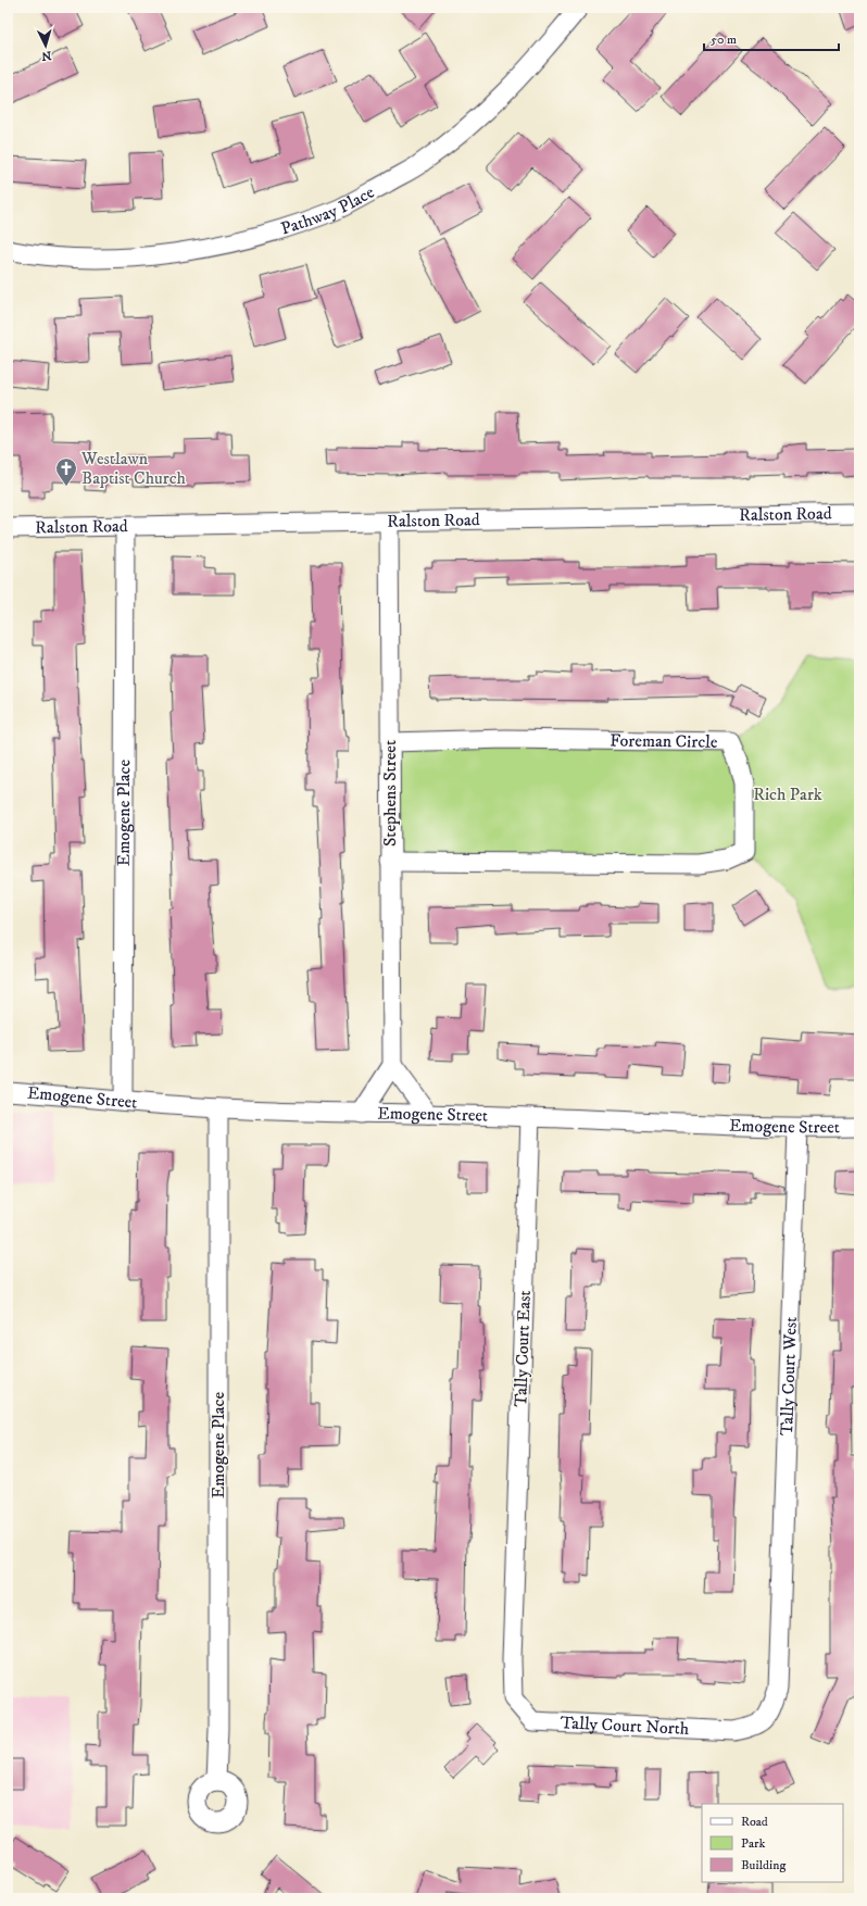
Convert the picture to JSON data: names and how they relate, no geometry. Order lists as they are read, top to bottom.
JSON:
{
  "streets": {
    "street": [
      "Pathway Place",
      "Ralston Road",
      "Foreman Circle",
      "Stephens Street",
      "Emogene Place",
      "Emogene Street",
      "Tally Court East",
      "Tally Court West",
      "Tally Court North"
    ]
  },
  "crossings": [
    ["Ralston Road", "Stephens Street"],
    ["Ralston Road", "Emogene Place"],
    ["Foreman Circle", "Stephens Street"],
    ["Emogene Place", "Emogene Street"],
    ["Emogene Street", "Tally Court East"],
    ["Emogene Street", "Tally Court West"],
    ["Tally Court East", "Tally Court North"],
    ["Tally Court West", "Tally Court North"]
  ],
  "parks": ["Rich Park"],
  "places": {
    "church": ["Westlawn Baptist Church"]
  },
  "legend": ["Road", "Park", "Building"],
  "scale_bar": "50 m",
  "north": "bottom"
}
